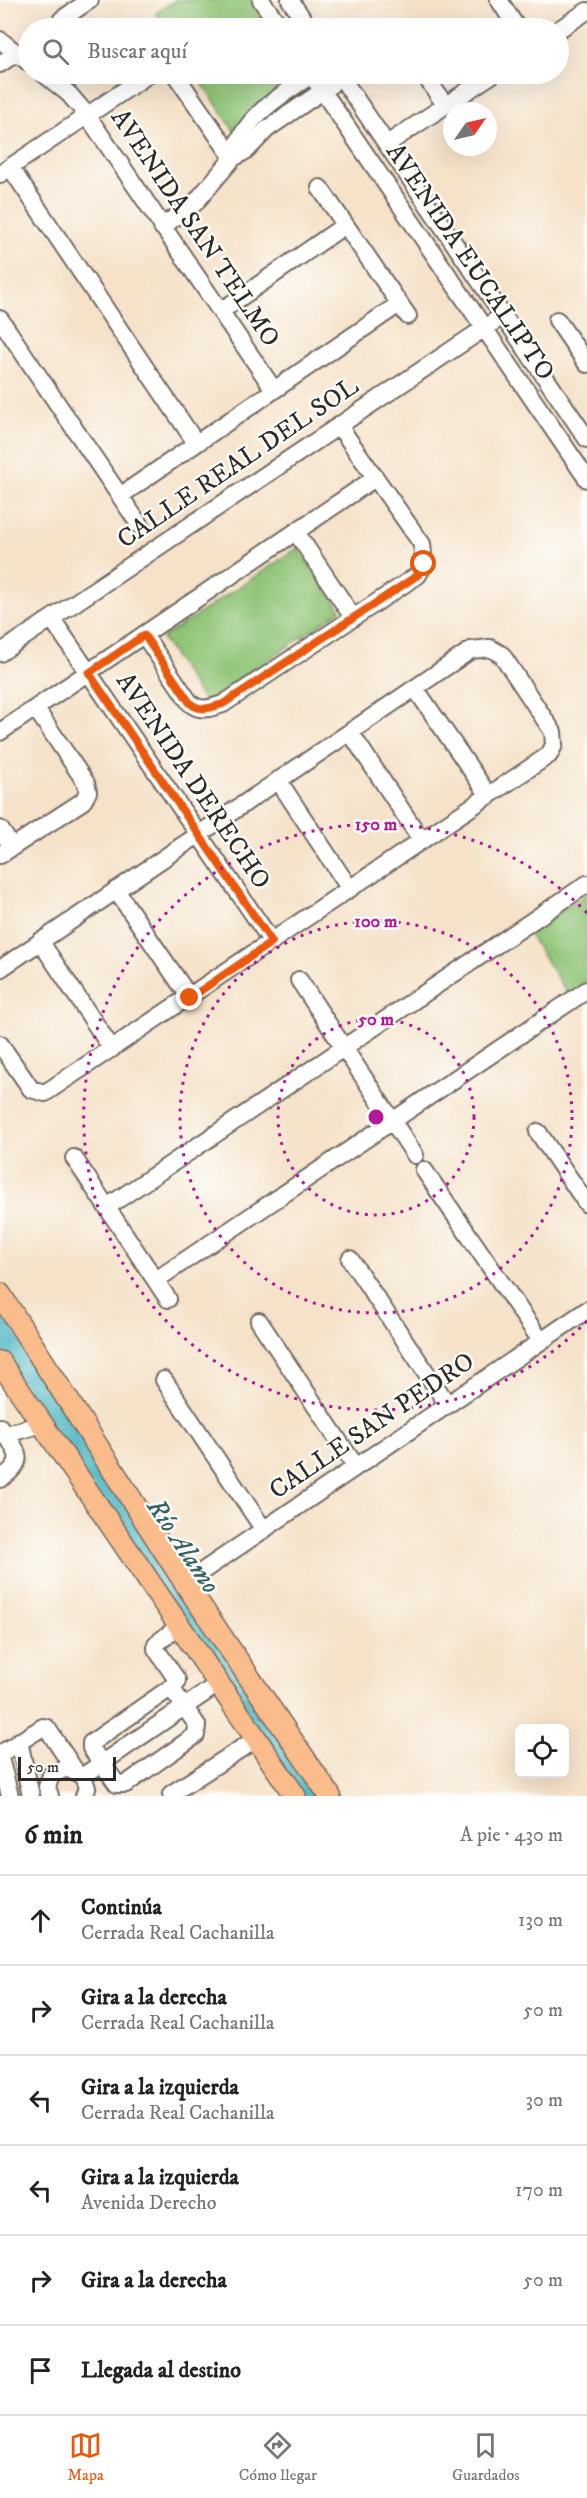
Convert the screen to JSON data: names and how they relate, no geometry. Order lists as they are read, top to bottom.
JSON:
{
  "streets": {
    "street": [
      "AVENIDA SAN TELMO",
      "AVENIDA EUCALIPTO",
      "CALLE REAL DEL SOL",
      "AVENIDA DERECHO",
      "CALLE SAN PEDRO"
    ]
  },
  "crossings": [
    ["AVENIDA EUCALIPTO", "CALLE REAL DEL SOL"],
    ["CALLE REAL DEL SOL", "AVENIDA DERECHO"]
  ],
  "water": ["Río Alamo"],
  "scale_bar": "50 m",
  "north": "top right",
  "page": {
    "search": "Buscar aquí",
    "scale": "50 m",
    "heading": ["6 min", "A pie · 430 m"],
    "list": [
      ["Continúa", "Cerrada Real Cachanilla", "130 m"],
      ["Gira a la derecha", "Cerrada Real Cachanilla", "50 m"],
      ["Gira a la izquierda", "Cerrada Real Cachanilla", "30 m"],
      ["Gira a la izquierda", "Avenida Derecho", "170 m"],
      ["Gira a la derecha", "50 m"],
      "Llegada al destino"
    ],
    "nav": ["Mapa", "Cómo llegar", "Guardados"]
  },
  "rings": ["150 m", "100 m", "50 m"]
}
